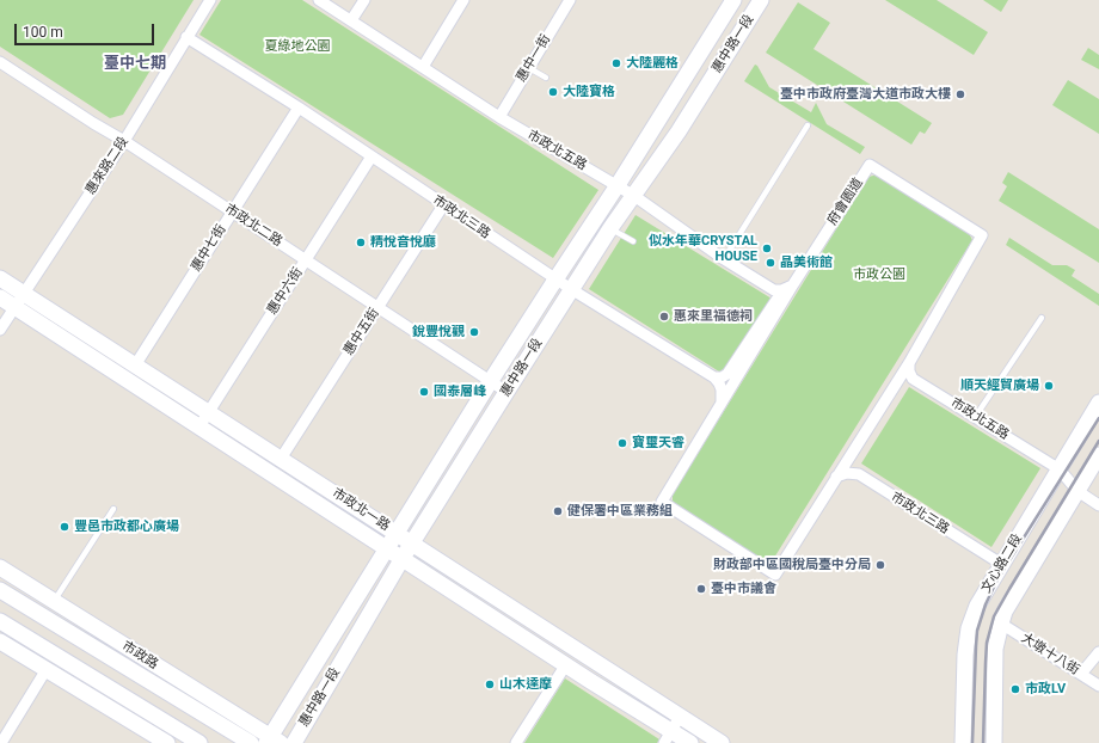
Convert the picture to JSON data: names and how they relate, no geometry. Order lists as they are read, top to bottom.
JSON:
{
  "streets": {
    "street": [
      "惠中路一段",
      "惠中一街",
      "市政北五路",
      "惠來路二段",
      "府會園道",
      "市政北三路",
      "市政北二路",
      "惠中七街",
      "惠中六街",
      "惠中五街",
      "市政北一路",
      "文心路二段",
      "大墩十八街",
      "市政路"
    ]
  },
  "crossings": [
    ["惠中路一段", "市政北五路"],
    ["惠中路一段", "市政北三路"],
    ["惠中路一段", "市政北二路"],
    ["惠中路一段", "市政北一路"],
    ["惠中路一段", "市政路"],
    ["惠中一街", "市政北五路"],
    ["市政北五路", "文心路二段"],
    ["惠來路二段", "市政北三路"],
    ["惠來路二段", "市政北二路"],
    ["惠來路二段", "市政北一路"],
    ["市政北三路", "惠中七街"],
    ["市政北三路", "惠中六街"],
    ["市政北三路", "惠中五街"],
    ["市政北三路", "文心路二段"],
    ["市政北二路", "惠中七街"],
    ["市政北二路", "惠中六街"],
    ["市政北二路", "惠中五街"],
    ["惠中七街", "市政北一路"],
    ["惠中六街", "市政北一路"],
    ["惠中五街", "市政北一路"],
    ["文心路二段", "大墩十八街"]
  ],
  "districts": ["臺中七期"],
  "parks": ["夏綠地公園", "市政公園"],
  "places": [
    "大陸麗格",
    "大陸寶格",
    "臺中市政府臺灣大道市政大樓",
    "精悅音悅廳",
    "似水年華CRYSTAL HOUSE",
    "晶美術館",
    "惠來里福德祠",
    "銳豐悅觀",
    "順天經貿廣場",
    "國泰層峰",
    "寶璽天睿",
    "健保署中區業務組",
    "豐邑市政都心廣場",
    "財政部中區國稅局臺中分局",
    "臺中市議會",
    "山木達摩",
    "市政LV"
  ],
  "scale_bar": "100 m"
}
